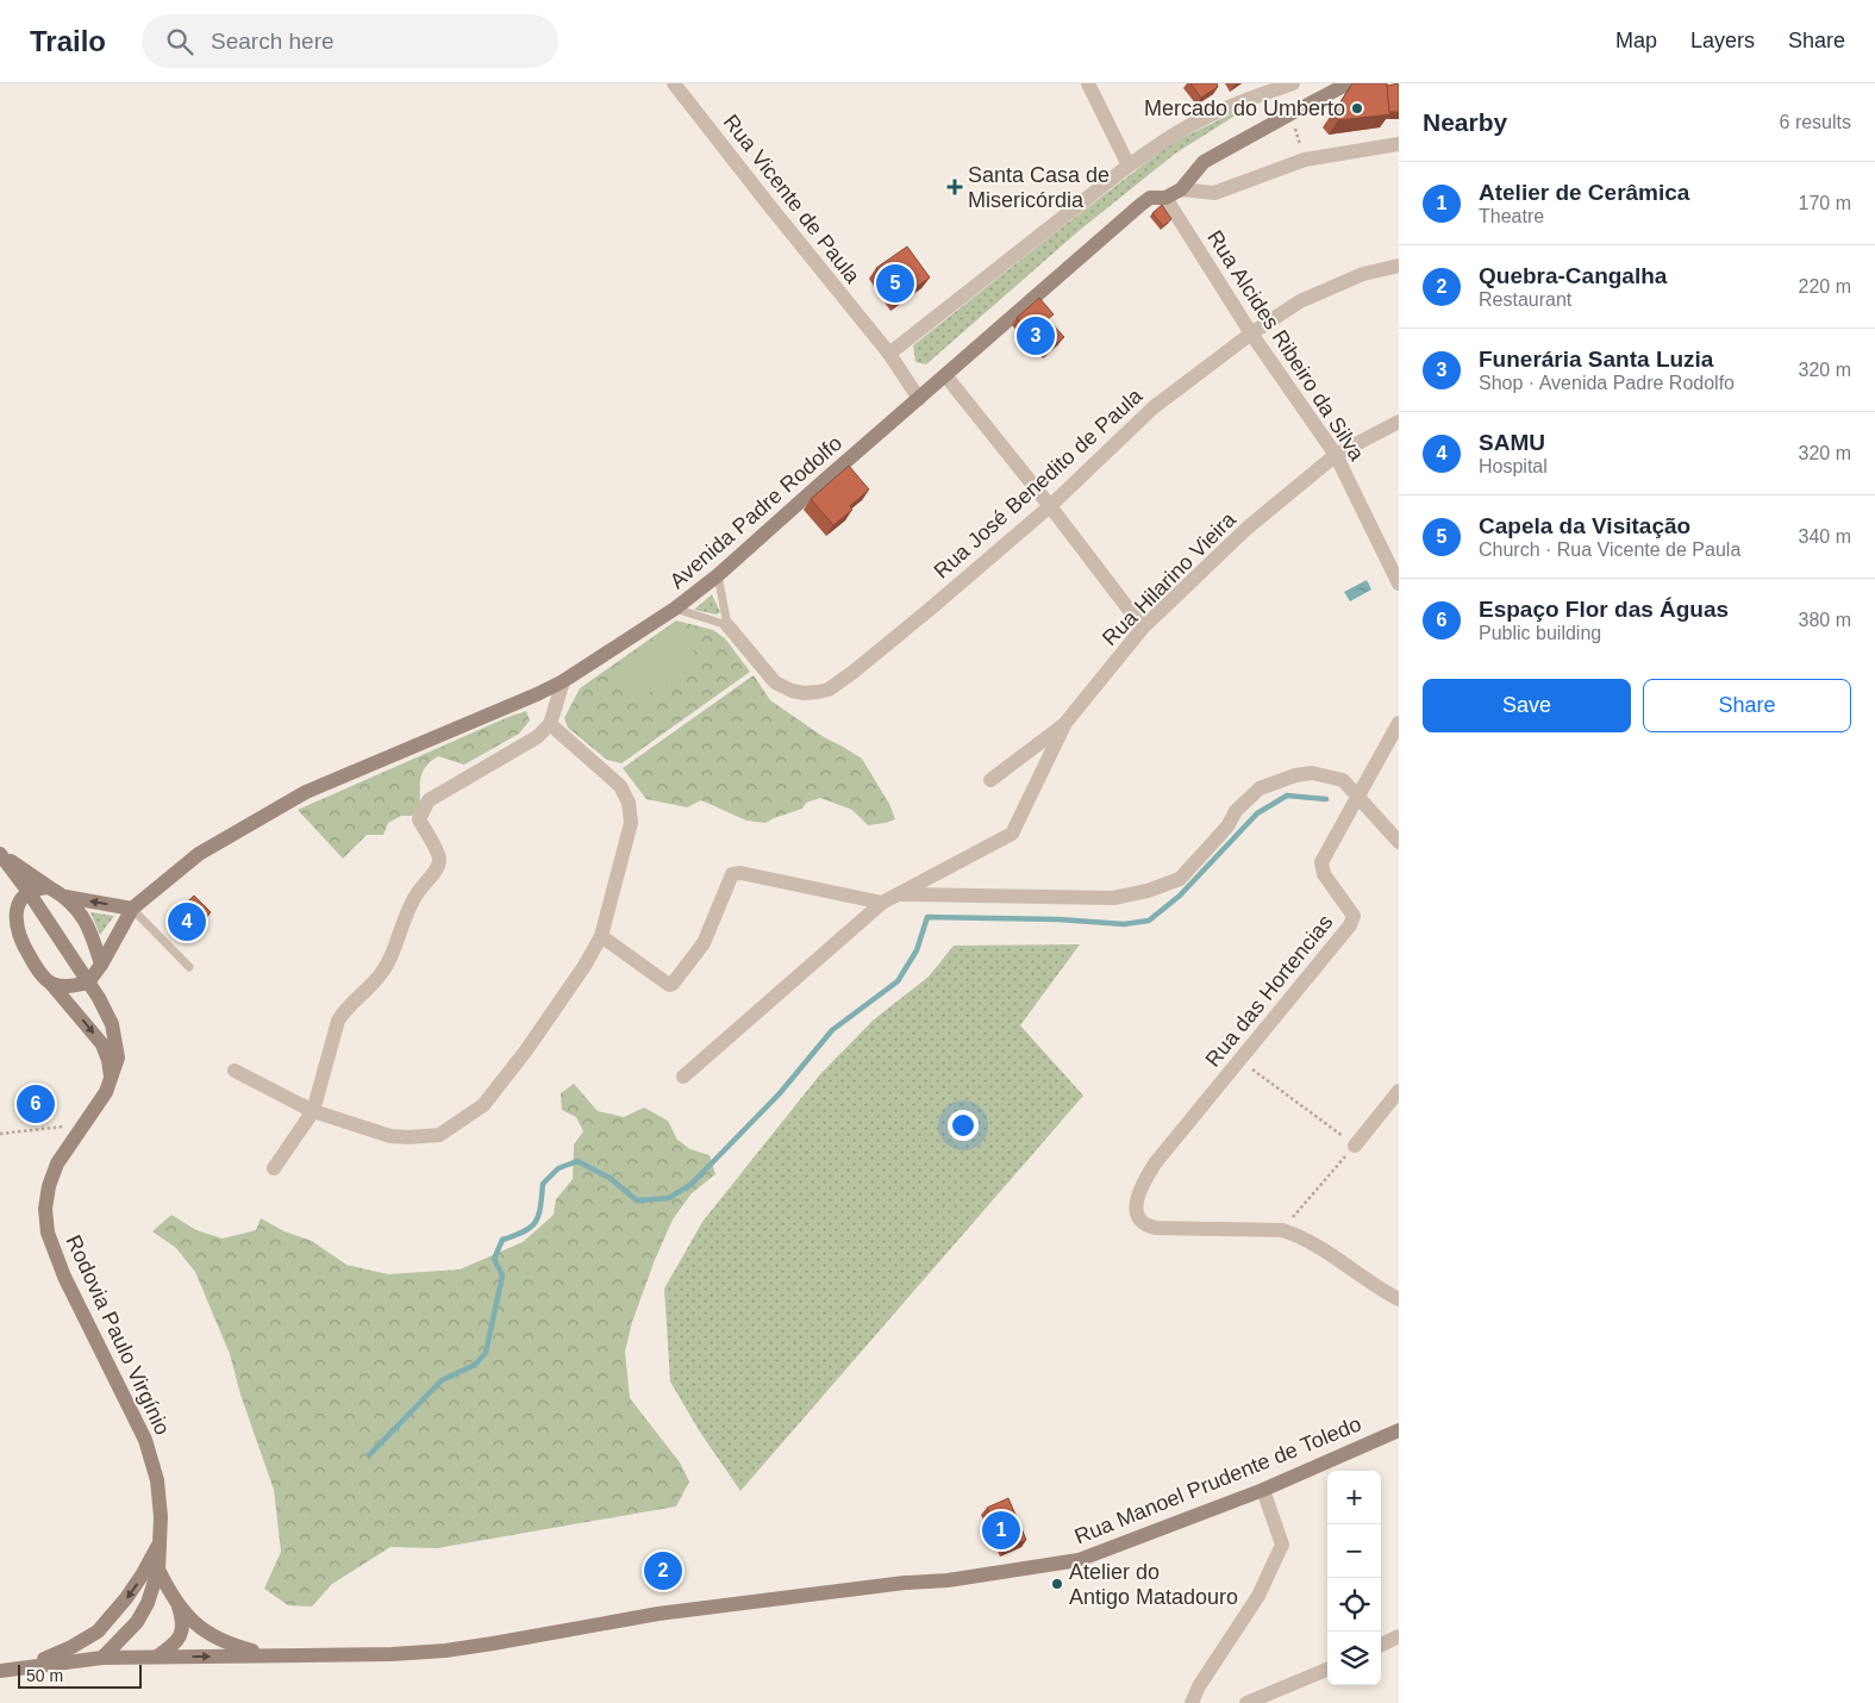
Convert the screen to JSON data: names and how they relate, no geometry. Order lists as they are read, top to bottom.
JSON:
{
  "streets": {
    "street": [
      "Rua Vicente de Paula",
      "Rua Alcides Ribeiro da Silva",
      "Rua José Benedito de Paula",
      "Avenida Padre Rodolfo",
      "Rua Hilarino Vieira",
      "Rua das Hortencias",
      "Rodovia Paulo Virgínio",
      "Rua Manoel Prudente de Toledo"
    ]
  },
  "crossings": [
    ["Rua Vicente de Paula", "Avenida Padre Rodolfo"],
    ["Rua Alcides Ribeiro da Silva", "Rua José Benedito de Paula"],
    ["Rua Alcides Ribeiro da Silva", "Avenida Padre Rodolfo"],
    ["Rua Alcides Ribeiro da Silva", "Rua Hilarino Vieira"],
    ["Avenida Padre Rodolfo", "Rodovia Paulo Virgínio"],
    ["Rodovia Paulo Virgínio", "Rua Manoel Prudente de Toledo"]
  ],
  "places": {
    "other": ["Mercado do Umberto", "Atelier do Antigo Matadouro"],
    "health": ["Santa Casa de Misericórdia"]
  },
  "scale_bar": "50 m",
  "page": {
    "header": "Trailo",
    "search": "Search here",
    "nav": ["Map", "Layers", "Share"],
    "heading": ["Nearby", "6 results"],
    "list": [
      {
        "mark": "1",
        "name": "Atelier de Cerâmica",
        "note": "Theatre",
        "value": "170 m"
      },
      {
        "mark": "2",
        "name": "Quebra-Cangalha",
        "note": "Restaurant",
        "value": "220 m"
      },
      {
        "mark": "3",
        "name": "Funerária Santa Luzia",
        "note": "Shop · Avenida Padre Rodolfo",
        "value": "320 m"
      },
      {
        "mark": "4",
        "name": "SAMU",
        "note": "Hospital",
        "value": "320 m"
      },
      {
        "mark": "5",
        "name": "Capela da Visitação",
        "note": "Church · Rua Vicente de Paula",
        "value": "340 m"
      },
      {
        "mark": "6",
        "name": "Espaço Flor das Águas",
        "note": "Public building",
        "value": "380 m"
      }
    ],
    "pins": [
      "5",
      "3",
      "4",
      "6",
      "1",
      "2"
    ],
    "buttons": ["Save", "Share"],
    "map_buttons": ["+", "−"],
    "scale": "50 m"
  }
}
